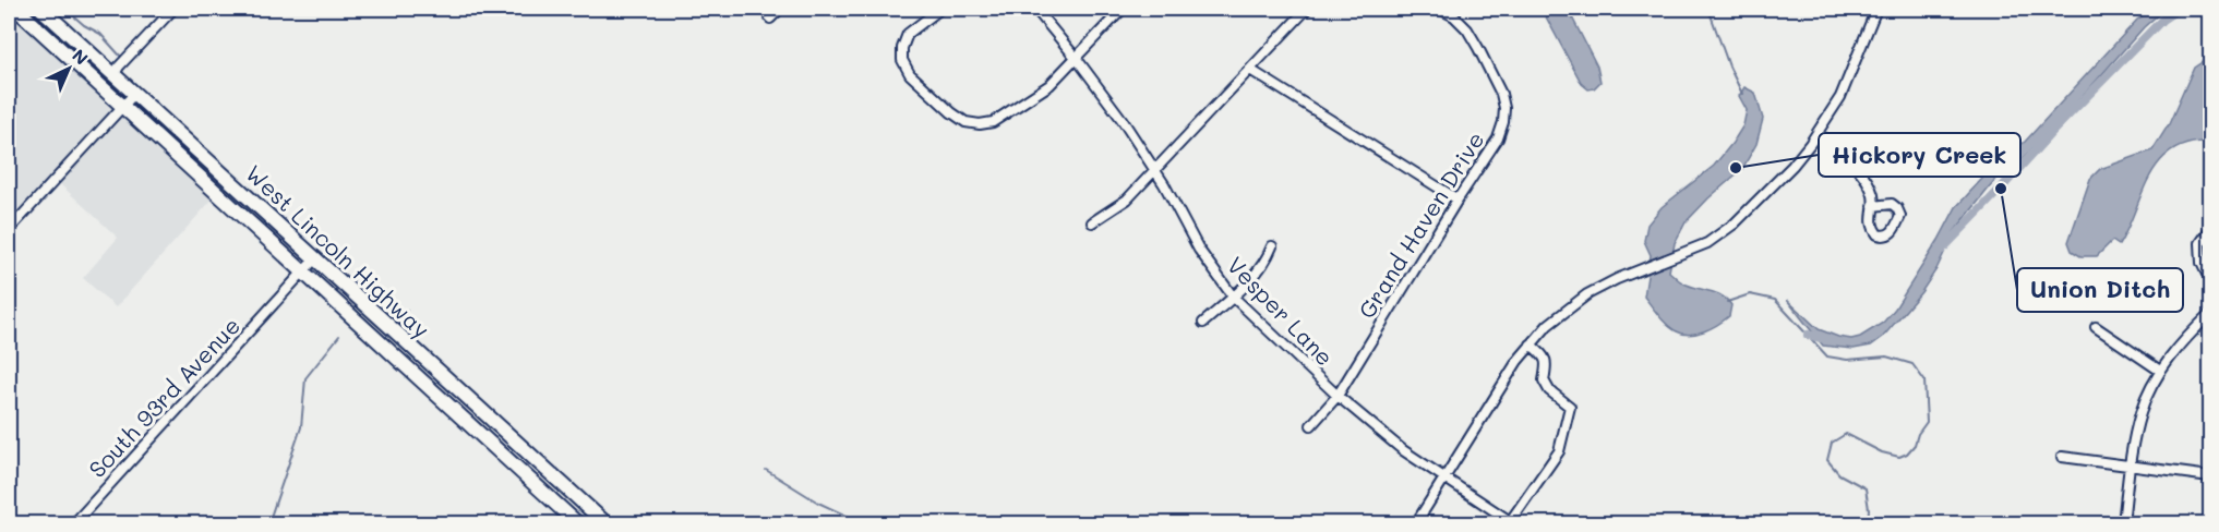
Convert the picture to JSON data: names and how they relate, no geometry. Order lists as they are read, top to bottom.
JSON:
{
  "streets": {
    "main road": ["West Lincoln Highway"],
    "street": ["Grand Haven Drive", "Vesper Lane", "South 93rd Avenue"]
  },
  "crossings": [
    ["Grand Haven Drive", "Vesper Lane"],
    ["West Lincoln Highway", "South 93rd Avenue"]
  ],
  "places": ["Hickory Creek", "Union Ditch"],
  "north": "top right"
}
